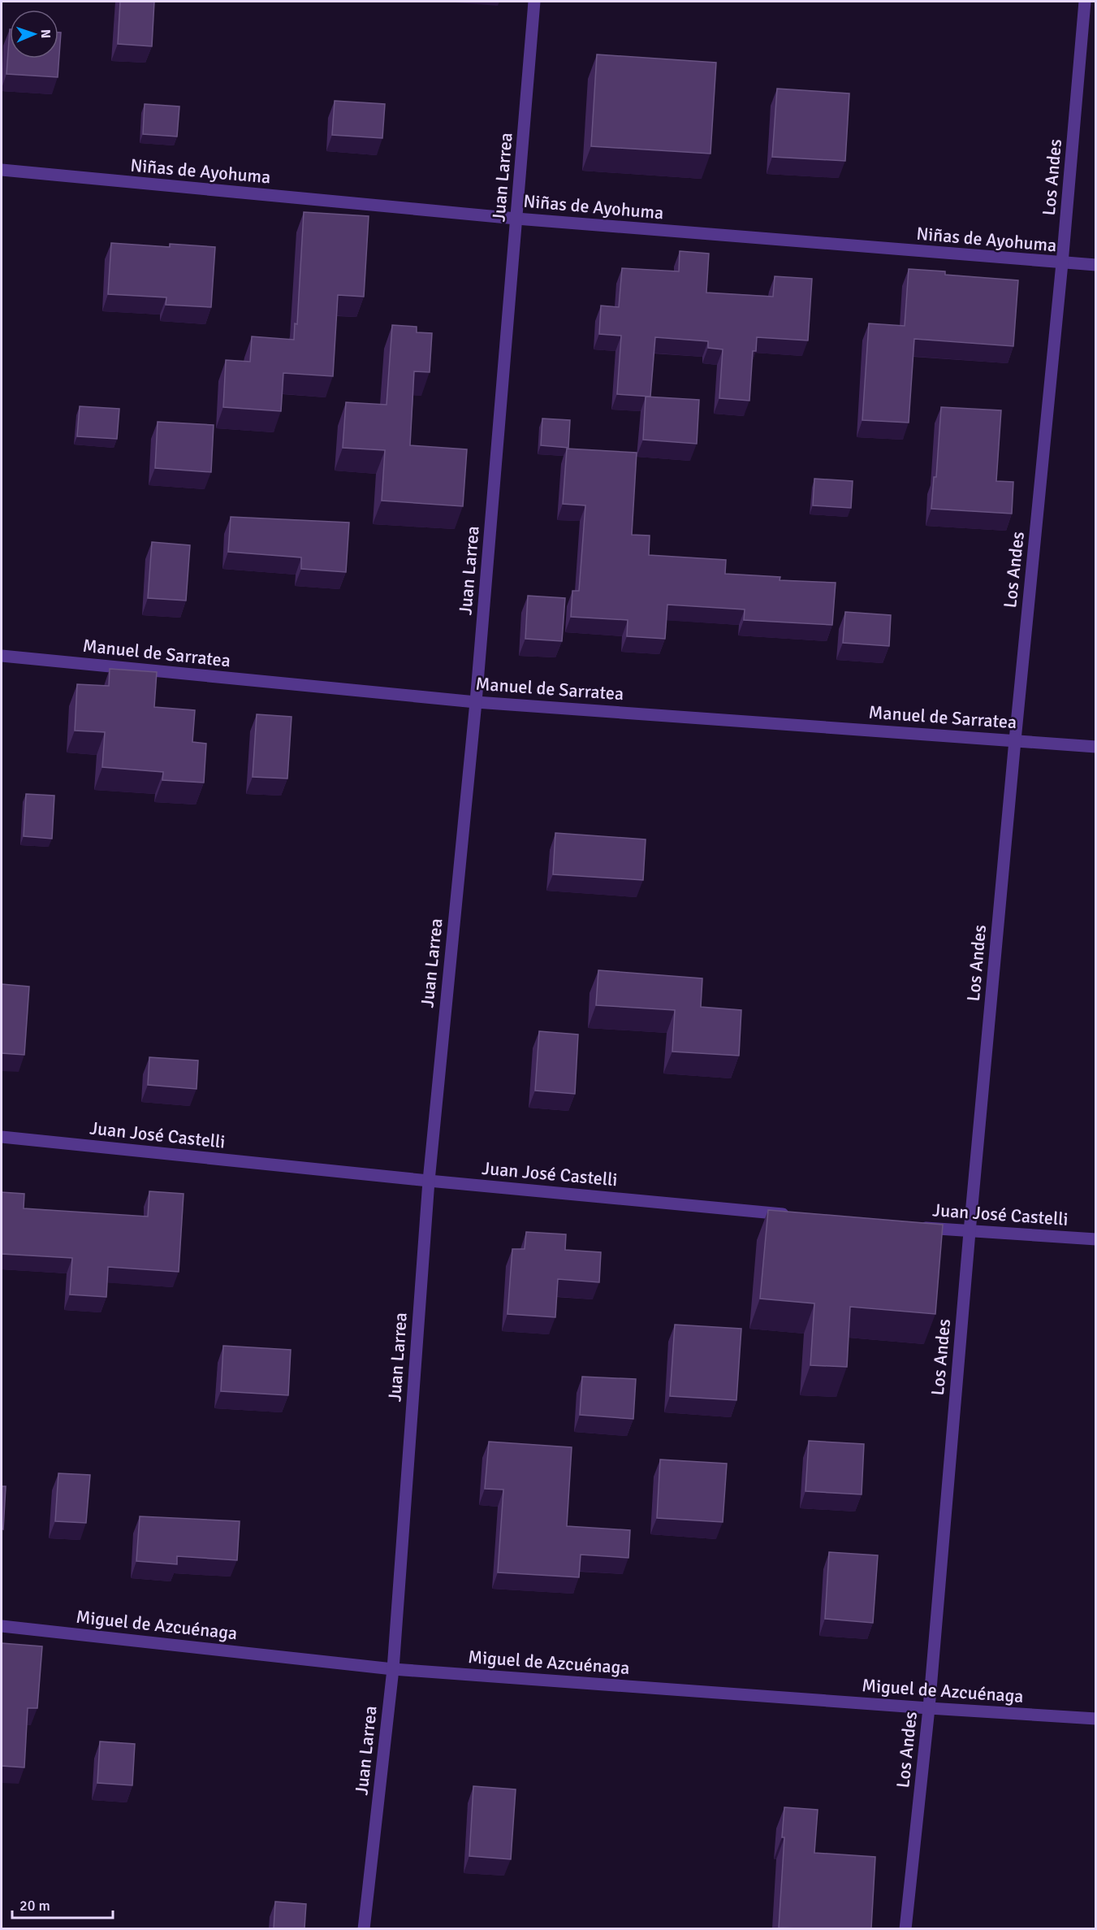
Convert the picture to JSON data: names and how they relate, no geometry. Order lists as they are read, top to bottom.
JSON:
{
  "streets": {
    "street": [
      "Niñas de Ayohuma",
      "Juan Larrea",
      "Los Andes",
      "Manuel de Sarratea",
      "Juan José Castelli",
      "Miguel de Azcuénaga"
    ]
  },
  "crossings": [
    ["Niñas de Ayohuma", "Juan Larrea"],
    ["Niñas de Ayohuma", "Los Andes"],
    ["Juan Larrea", "Manuel de Sarratea"],
    ["Juan Larrea", "Juan José Castelli"],
    ["Juan Larrea", "Miguel de Azcuénaga"],
    ["Los Andes", "Manuel de Sarratea"],
    ["Los Andes", "Juan José Castelli"],
    ["Los Andes", "Miguel de Azcuénaga"]
  ],
  "scale_bar": "20 m",
  "north": "right"
}
